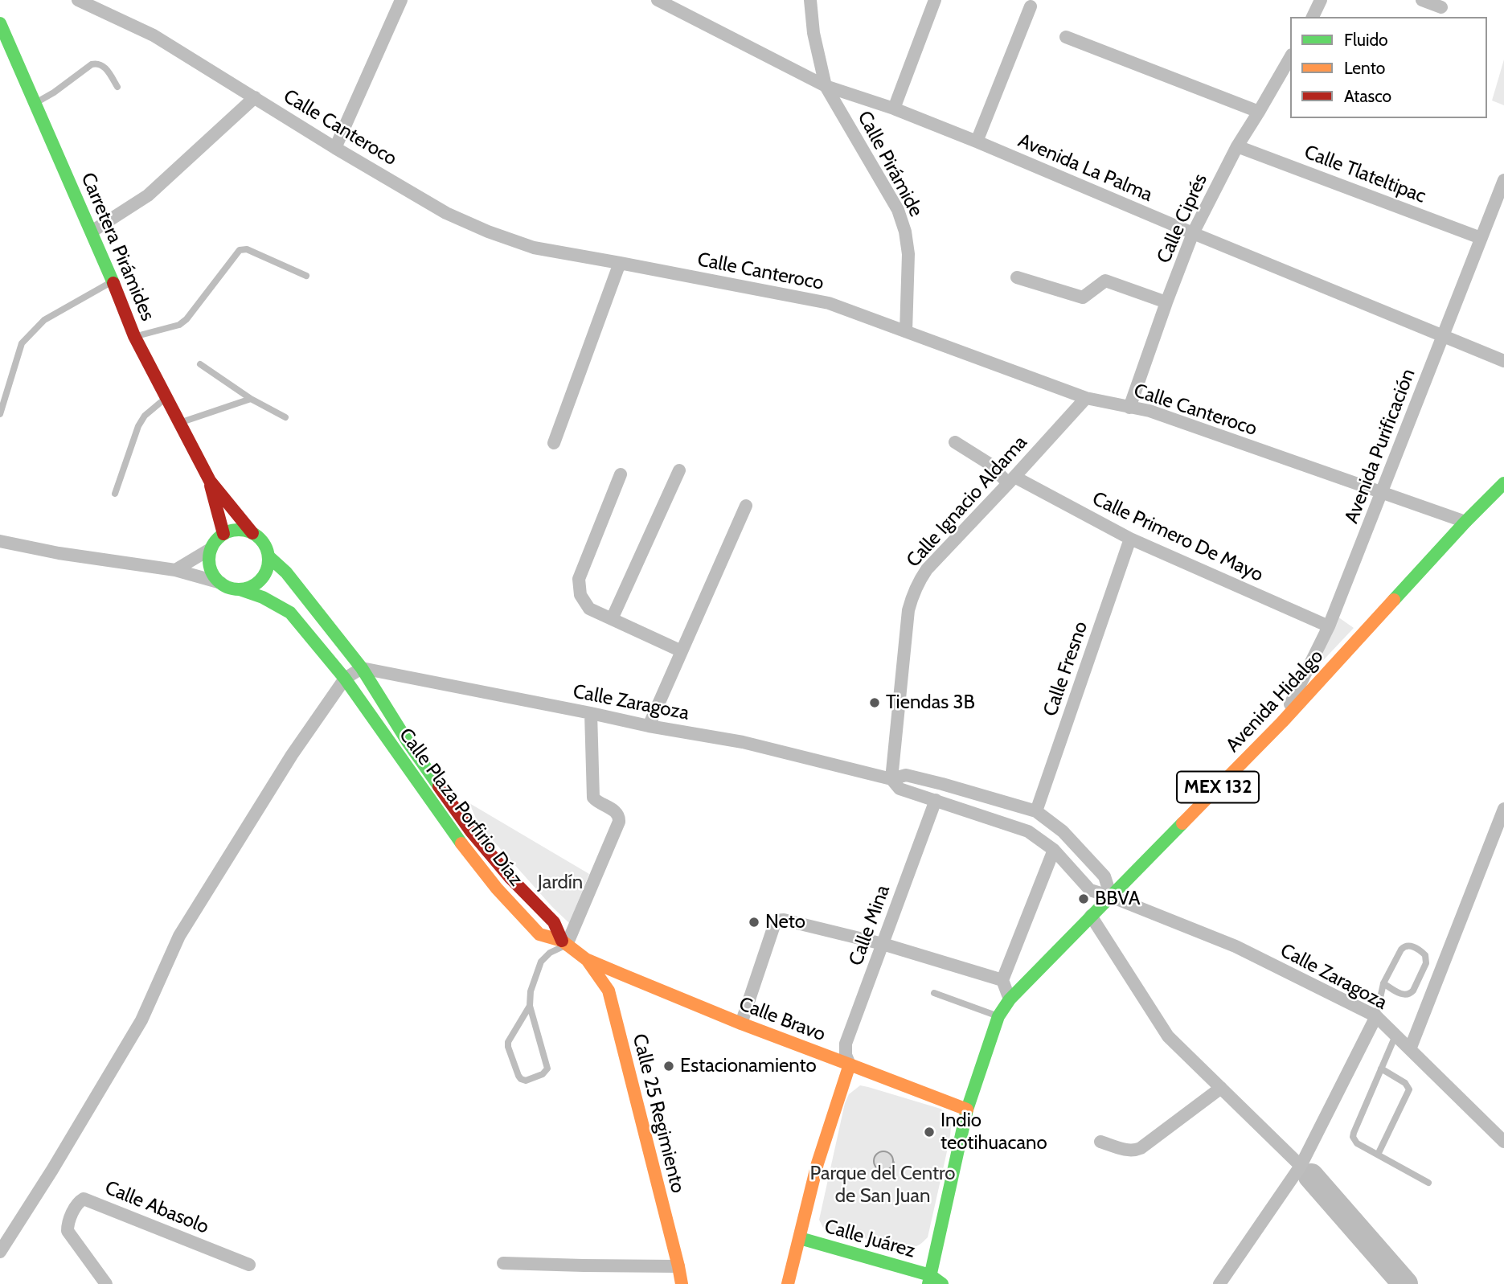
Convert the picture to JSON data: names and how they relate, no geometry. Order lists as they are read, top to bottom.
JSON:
{
  "streets": {
    "main road": [
      "Carretera Pirámides",
      "Avenida Hidalgo",
      "MEX 132",
      "Calle Plaza Porfirio Díaz",
      "Calle Bravo",
      "Calle 25 Regimiento",
      "Calle Juárez"
    ],
    "street": [
      "Calle Canteroco",
      "Calle Pirámide",
      "Avenida La Palma",
      "Calle Tlateltipac",
      "Calle Ciprés",
      "Avenida Purificación",
      "Calle Ignacio Aldama",
      "Calle Primero De Mayo",
      "Calle Fresno",
      "Calle Zaragoza",
      "Calle Mina",
      "Calle Abasolo"
    ]
  },
  "crossings": [
    ["Calle Canteroco", "Calle Pirámide"],
    ["Calle Canteroco", "Calle Ciprés"],
    ["Calle Canteroco", "Avenida Purificación"],
    ["Calle Canteroco", "Calle Ignacio Aldama"],
    ["Calle Canteroco", "Avenida Hidalgo"],
    ["Calle Pirámide", "Avenida La Palma"],
    ["Avenida La Palma", "Calle Ciprés"],
    ["Avenida La Palma", "Avenida Purificación"],
    ["Calle Tlateltipac", "Calle Ciprés"],
    ["Calle Tlateltipac", "Avenida Purificación"],
    ["Avenida Purificación", "Calle Primero De Mayo"],
    ["Avenida Purificación", "Avenida Hidalgo"],
    ["Calle Ignacio Aldama", "Calle Primero De Mayo"],
    ["Calle Ignacio Aldama", "Calle Zaragoza"],
    ["Calle Primero De Mayo", "Calle Fresno"],
    ["Calle Fresno", "Calle Zaragoza"],
    ["Avenida Hidalgo", "Calle Zaragoza"],
    ["Avenida Hidalgo", "MEX 132"],
    ["Avenida Hidalgo", "Calle Bravo"],
    ["Calle Zaragoza", "Calle Plaza Porfirio Díaz"],
    ["Calle Zaragoza", "Calle Mina"],
    ["MEX 132", "Calle Bravo"],
    ["MEX 132", "Calle Juárez"],
    ["Calle Plaza Porfirio Díaz", "Calle Bravo"],
    ["Calle Plaza Porfirio Díaz", "Calle 25 Regimiento"],
    ["Calle Mina", "Calle Bravo"],
    ["Calle Bravo", "Calle 25 Regimiento"]
  ],
  "parks": ["Jardín", "Parque del Centro de San Juan"],
  "places": [
    "Tiendas 3B",
    "BBVA",
    "Neto",
    "Estacionamiento",
    "Indio teotihuacano"
  ],
  "legend": ["Fluido", "Lento", "Atasco"]
}
